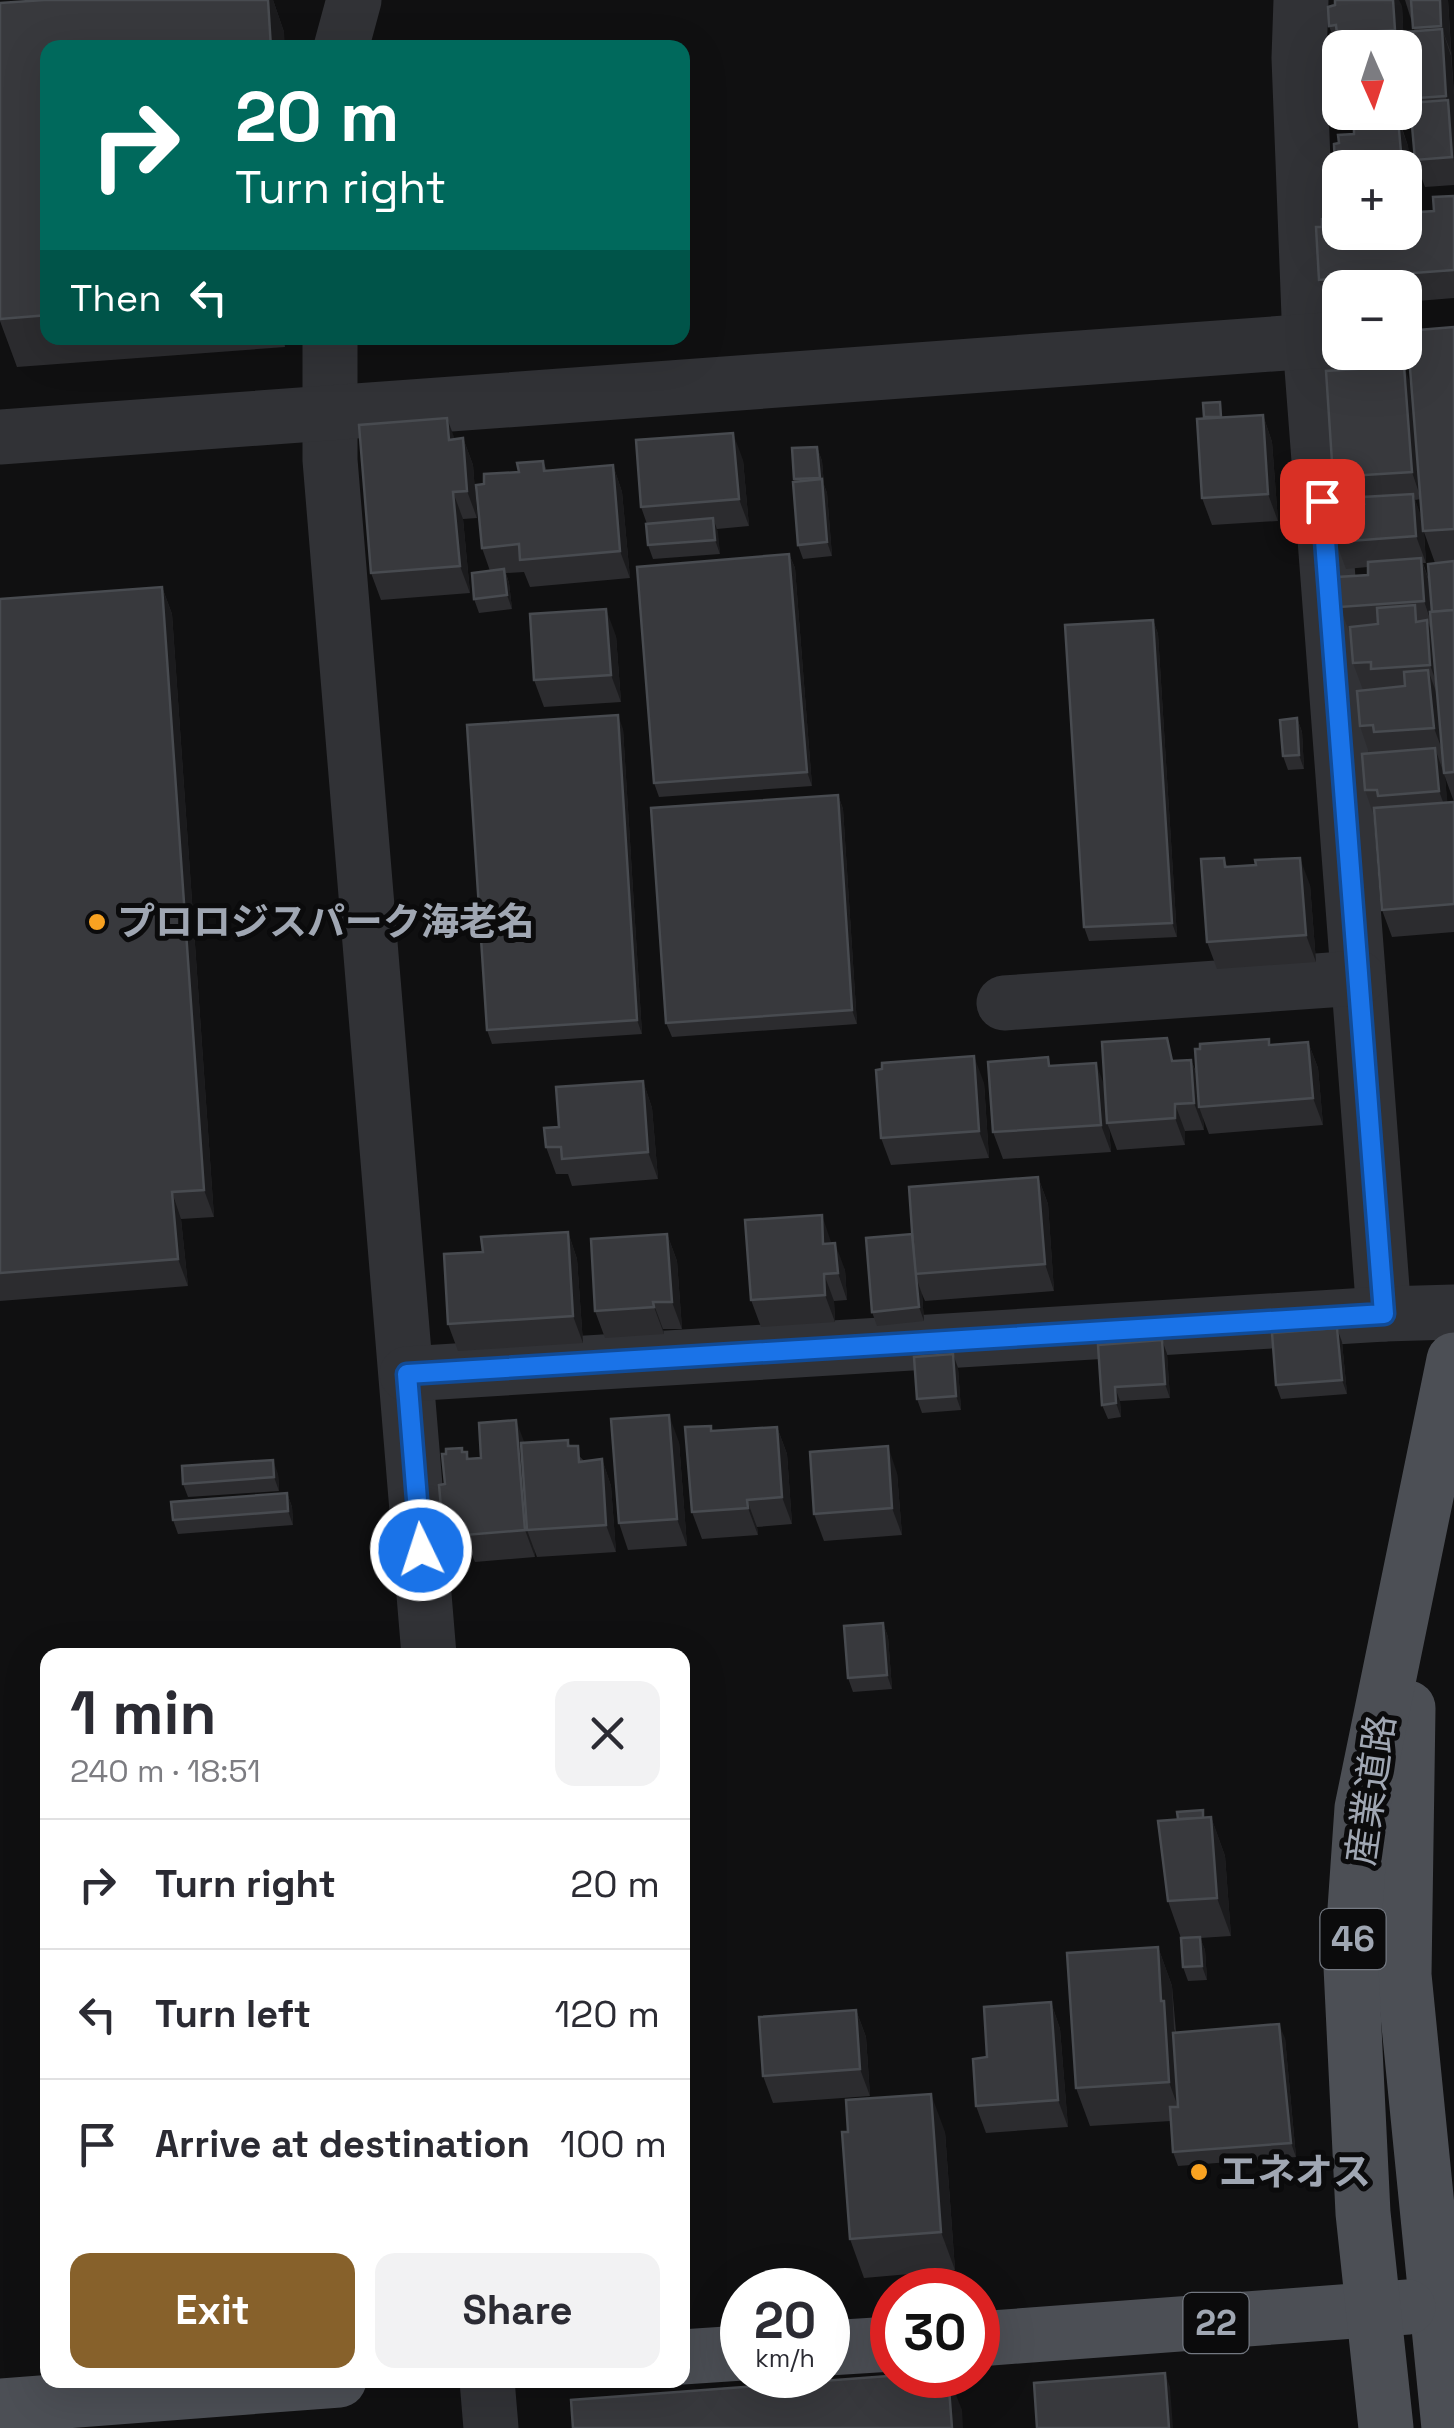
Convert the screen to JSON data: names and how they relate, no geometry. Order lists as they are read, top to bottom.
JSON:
{
  "streets": {
    "main road": ["産業道路", "46", "22"]
  },
  "crossings": [
    ["産業道路", "46"],
    ["産業道路", "22"],
    ["46", "22"]
  ],
  "places": ["プロロジスパーク海老名", "エネオス"],
  "north": "bottom",
  "page": {
    "map_buttons": ["+", "−"],
    "turn": ["20 m", "Turn right"],
    "then": "Then",
    "heading": ["1 min", "240 m · 18:51"],
    "list": [
      {
        "name": "Turn right",
        "value": "20 m"
      },
      {
        "name": "Turn left",
        "value": "120 m"
      },
      {
        "name": "Arrive at destination",
        "value": "100 m"
      }
    ],
    "buttons": ["Exit", "Share"],
    "speed": "20 km/h",
    "limit": "30"
  }
}
